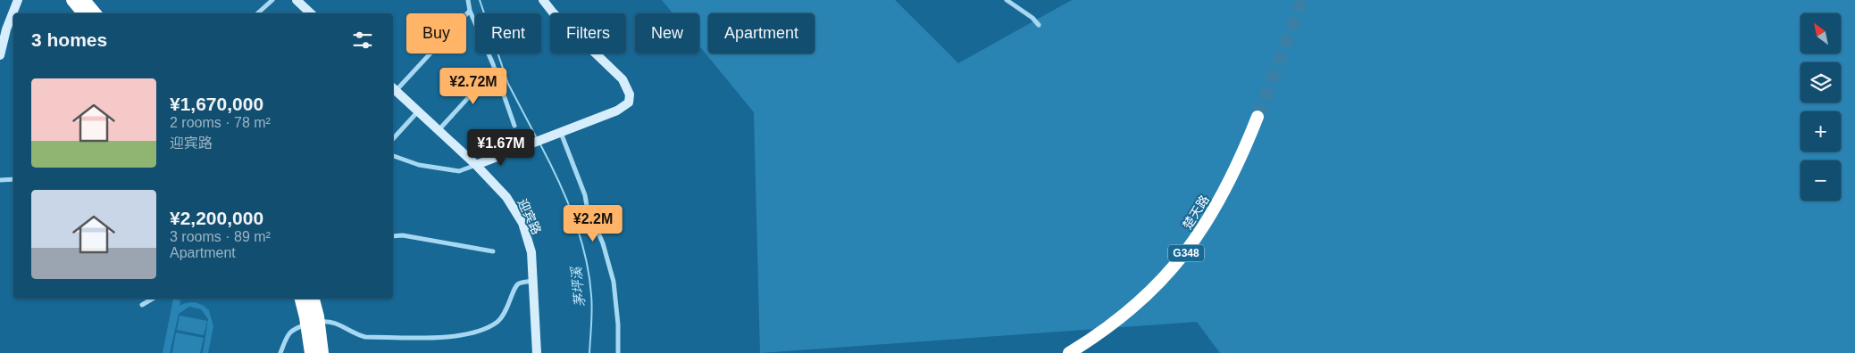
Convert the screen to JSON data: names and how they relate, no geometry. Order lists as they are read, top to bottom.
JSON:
{
  "streets": {
    "highway": ["楚天路", "G348"],
    "main road": ["迎宾路"]
  },
  "water": ["茅坪溪"],
  "north": "top left",
  "page": {
    "map_buttons": ["+", "−"],
    "chip": [
      "Buy",
      "Rent",
      "Filters",
      "New",
      "Apartment"
    ],
    "heading": "3 homes",
    "list": [
      {
        "name": "¥1,670,000",
        "note": "2 rooms · 78 m² · 迎宾路"
      },
      {
        "name": "¥2,200,000",
        "note": "3 rooms · 89 m² · Apartment"
      }
    ],
    "price": ["¥2.72M", "¥1.67M", "¥2.2M"]
  }
}
